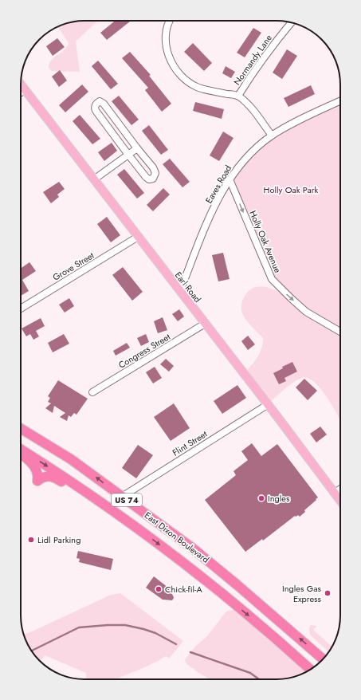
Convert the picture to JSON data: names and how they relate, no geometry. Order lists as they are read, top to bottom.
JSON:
{
  "streets": {
    "highway": ["US 74", "East Dixon Boulevard"],
    "main road": ["Earl Road"],
    "street": [
      "Normandy Lane",
      "Eaves Road",
      "Holly Oak Avenue",
      "Grove Street",
      "Congress Street",
      "Flint Street"
    ]
  },
  "crossings": [
    ["Eaves Road", "Holly Oak Avenue"],
    ["Eaves Road", "Earl Road"],
    ["Grove Street", "Earl Road"],
    ["Earl Road", "Congress Street"],
    ["Earl Road", "Flint Street"],
    ["Flint Street", "East Dixon Boulevard"]
  ],
  "one_way": ["Holly Oak Avenue"],
  "parks": ["Holly Oak Park"],
  "places": [
    "Ingles",
    "Lidl Parking",
    "Chick-fil-A",
    "Ingles Gas Express"
  ]
}
